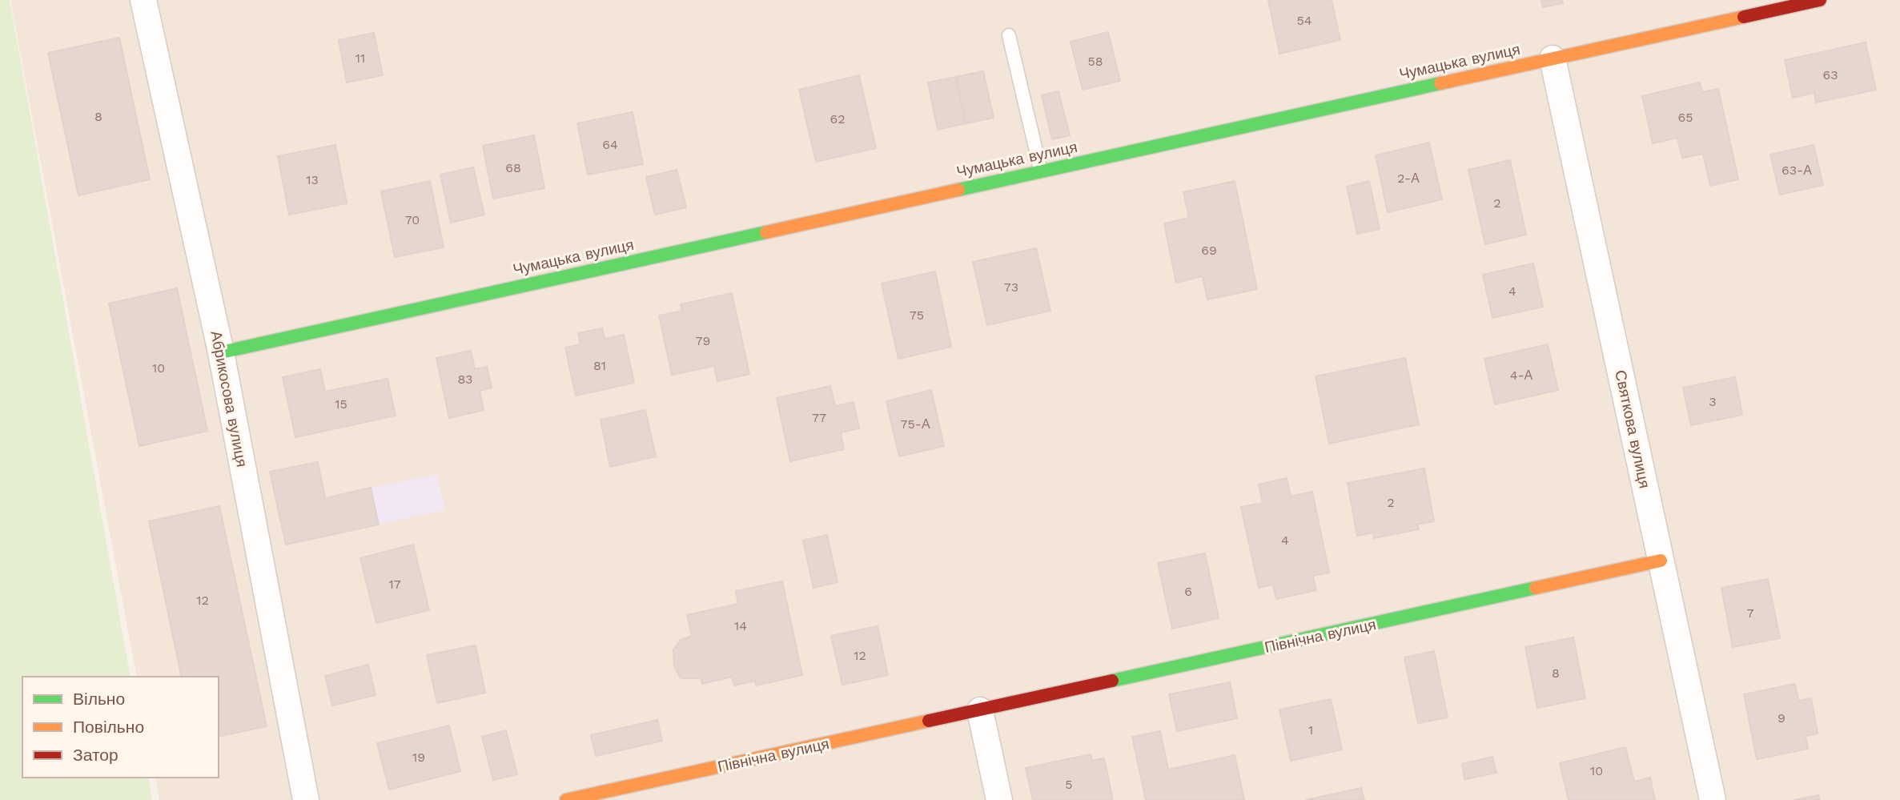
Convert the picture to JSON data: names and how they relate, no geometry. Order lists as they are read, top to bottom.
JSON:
{
  "streets": {
    "street": [
      "Чумацька вулиця",
      "Абрикосова вулиця",
      "Святкова вулиця",
      "Північна вулиця"
    ]
  },
  "crossings": [
    ["Чумацька вулиця", "Абрикосова вулиця"],
    ["Чумацька вулиця", "Святкова вулиця"],
    ["Святкова вулиця", "Північна вулиця"]
  ],
  "house_numbers": [
    "54",
    "11",
    "58",
    "63",
    "8",
    "65",
    "62",
    "64",
    "68",
    "63-А",
    "2-А",
    "13",
    "2",
    "70",
    "69",
    "73",
    "4",
    "75",
    "79",
    "81",
    "10",
    "4-А",
    "83",
    "3",
    "15",
    "77",
    "75-А",
    "2",
    "4",
    "17",
    "6",
    "12",
    "7",
    "14",
    "12",
    "8",
    "9",
    "1",
    "19",
    "10",
    "5"
  ],
  "legend": ["Вільно", "Повільно", "Затор"]
}
